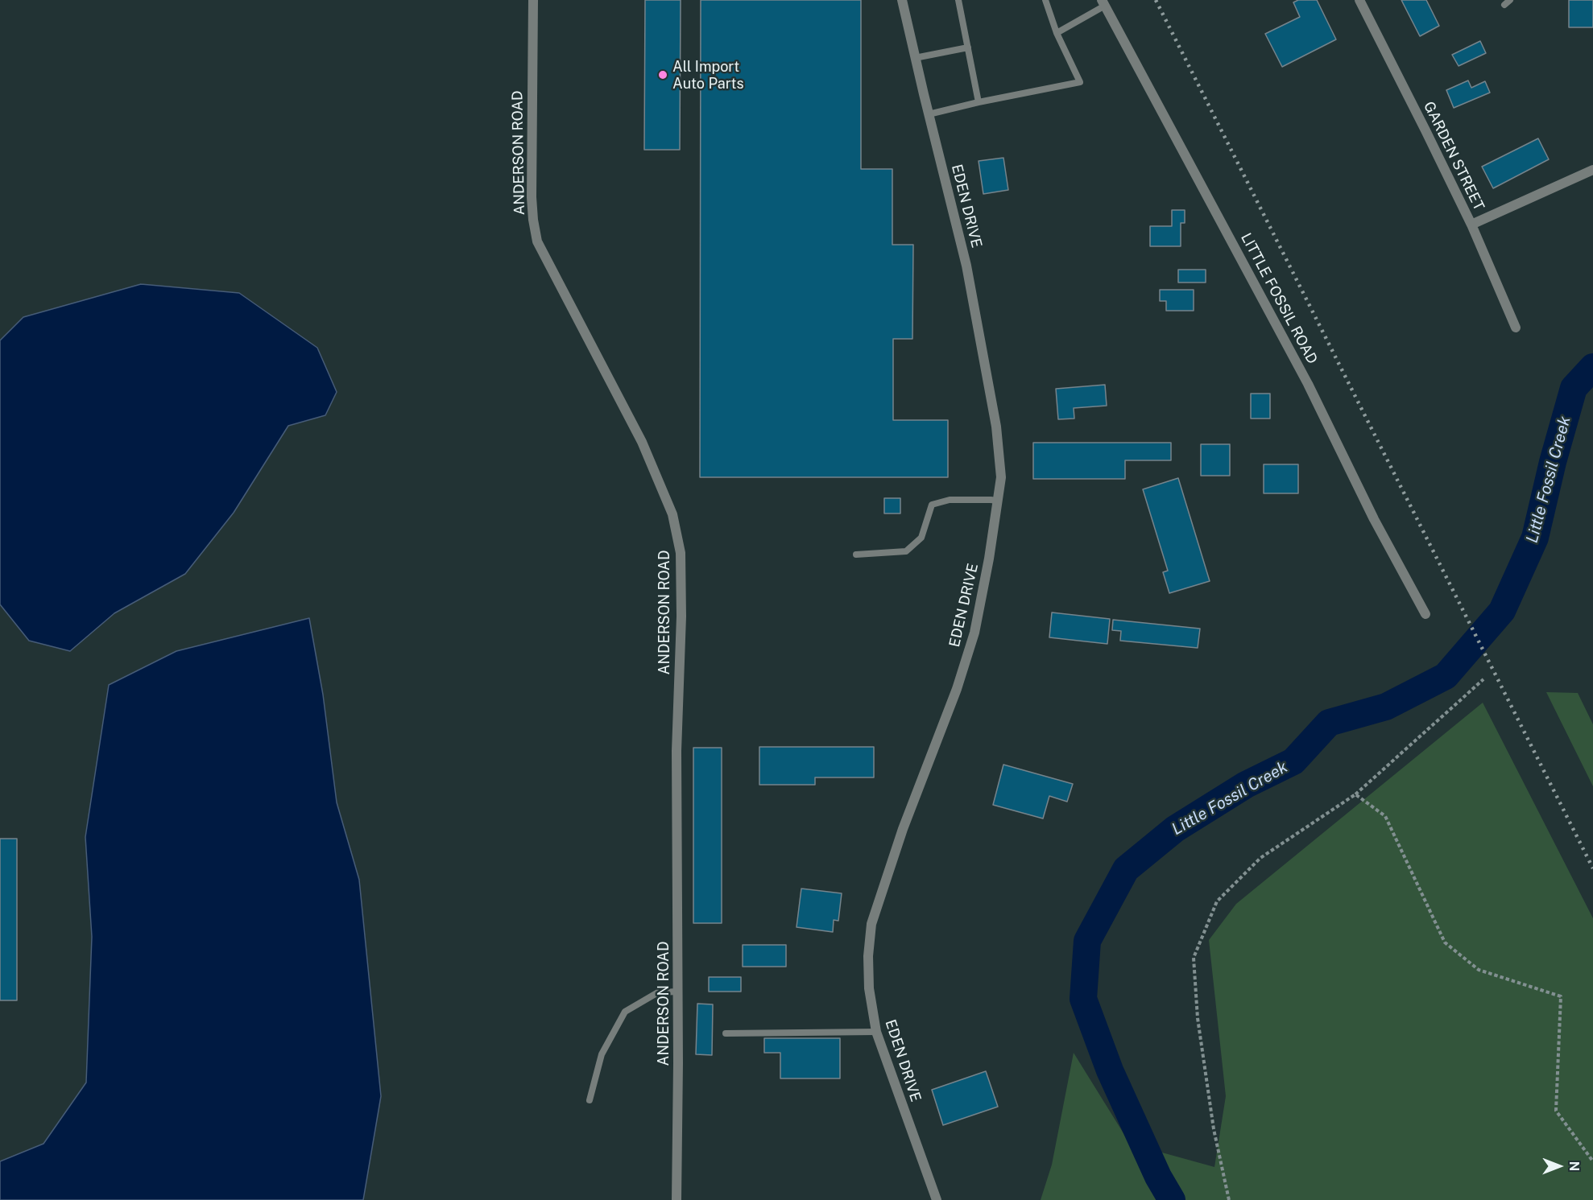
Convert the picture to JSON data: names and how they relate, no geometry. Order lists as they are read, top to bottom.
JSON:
{
  "streets": {
    "street": [
      "ANDERSON ROAD",
      "GARDEN STREET",
      "EDEN DRIVE",
      "LITTLE FOSSIL ROAD"
    ]
  },
  "water": ["Little Fossil Creek"],
  "places": ["All Import Auto Parts"],
  "north": "right"
}
